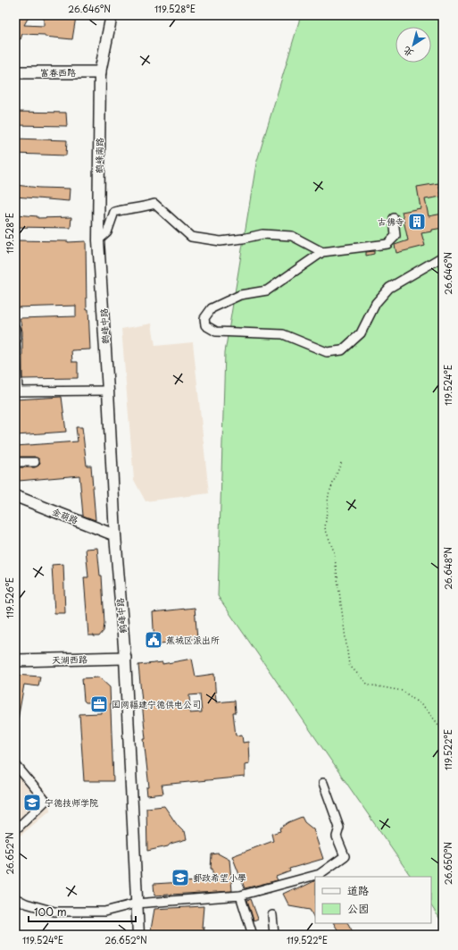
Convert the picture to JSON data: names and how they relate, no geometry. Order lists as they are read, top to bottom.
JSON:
{
  "streets": {
    "main road": ["富春西路", "天湖西路"],
    "street": ["鹤峰南路", "鹤峰中路", "金葫路"]
  },
  "crossings": [
    ["富春西路", "鹤峰南路"],
    ["鹤峰南路", "鹤峰中路"],
    ["鹤峰中路", "金葫路"],
    ["鹤峰中路", "天湖西路"]
  ],
  "places": {
    "building": ["古佛寺"],
    "public building": ["蕉城区派出所"],
    "office": ["国网福建宁德供电公司"],
    "school or university": ["宁德技师学院", "郵政希望小學"]
  },
  "legend": ["道路", "公园"],
  "scale_bar": "100 m",
  "north": "bottom left",
  "coordinates": [
    "26.646°N",
    "119.528°E",
    "119.524°E",
    "26.648°N",
    "119.526°E",
    "119.522°E",
    "26.652°N",
    "26.650°N"
  ]
}
